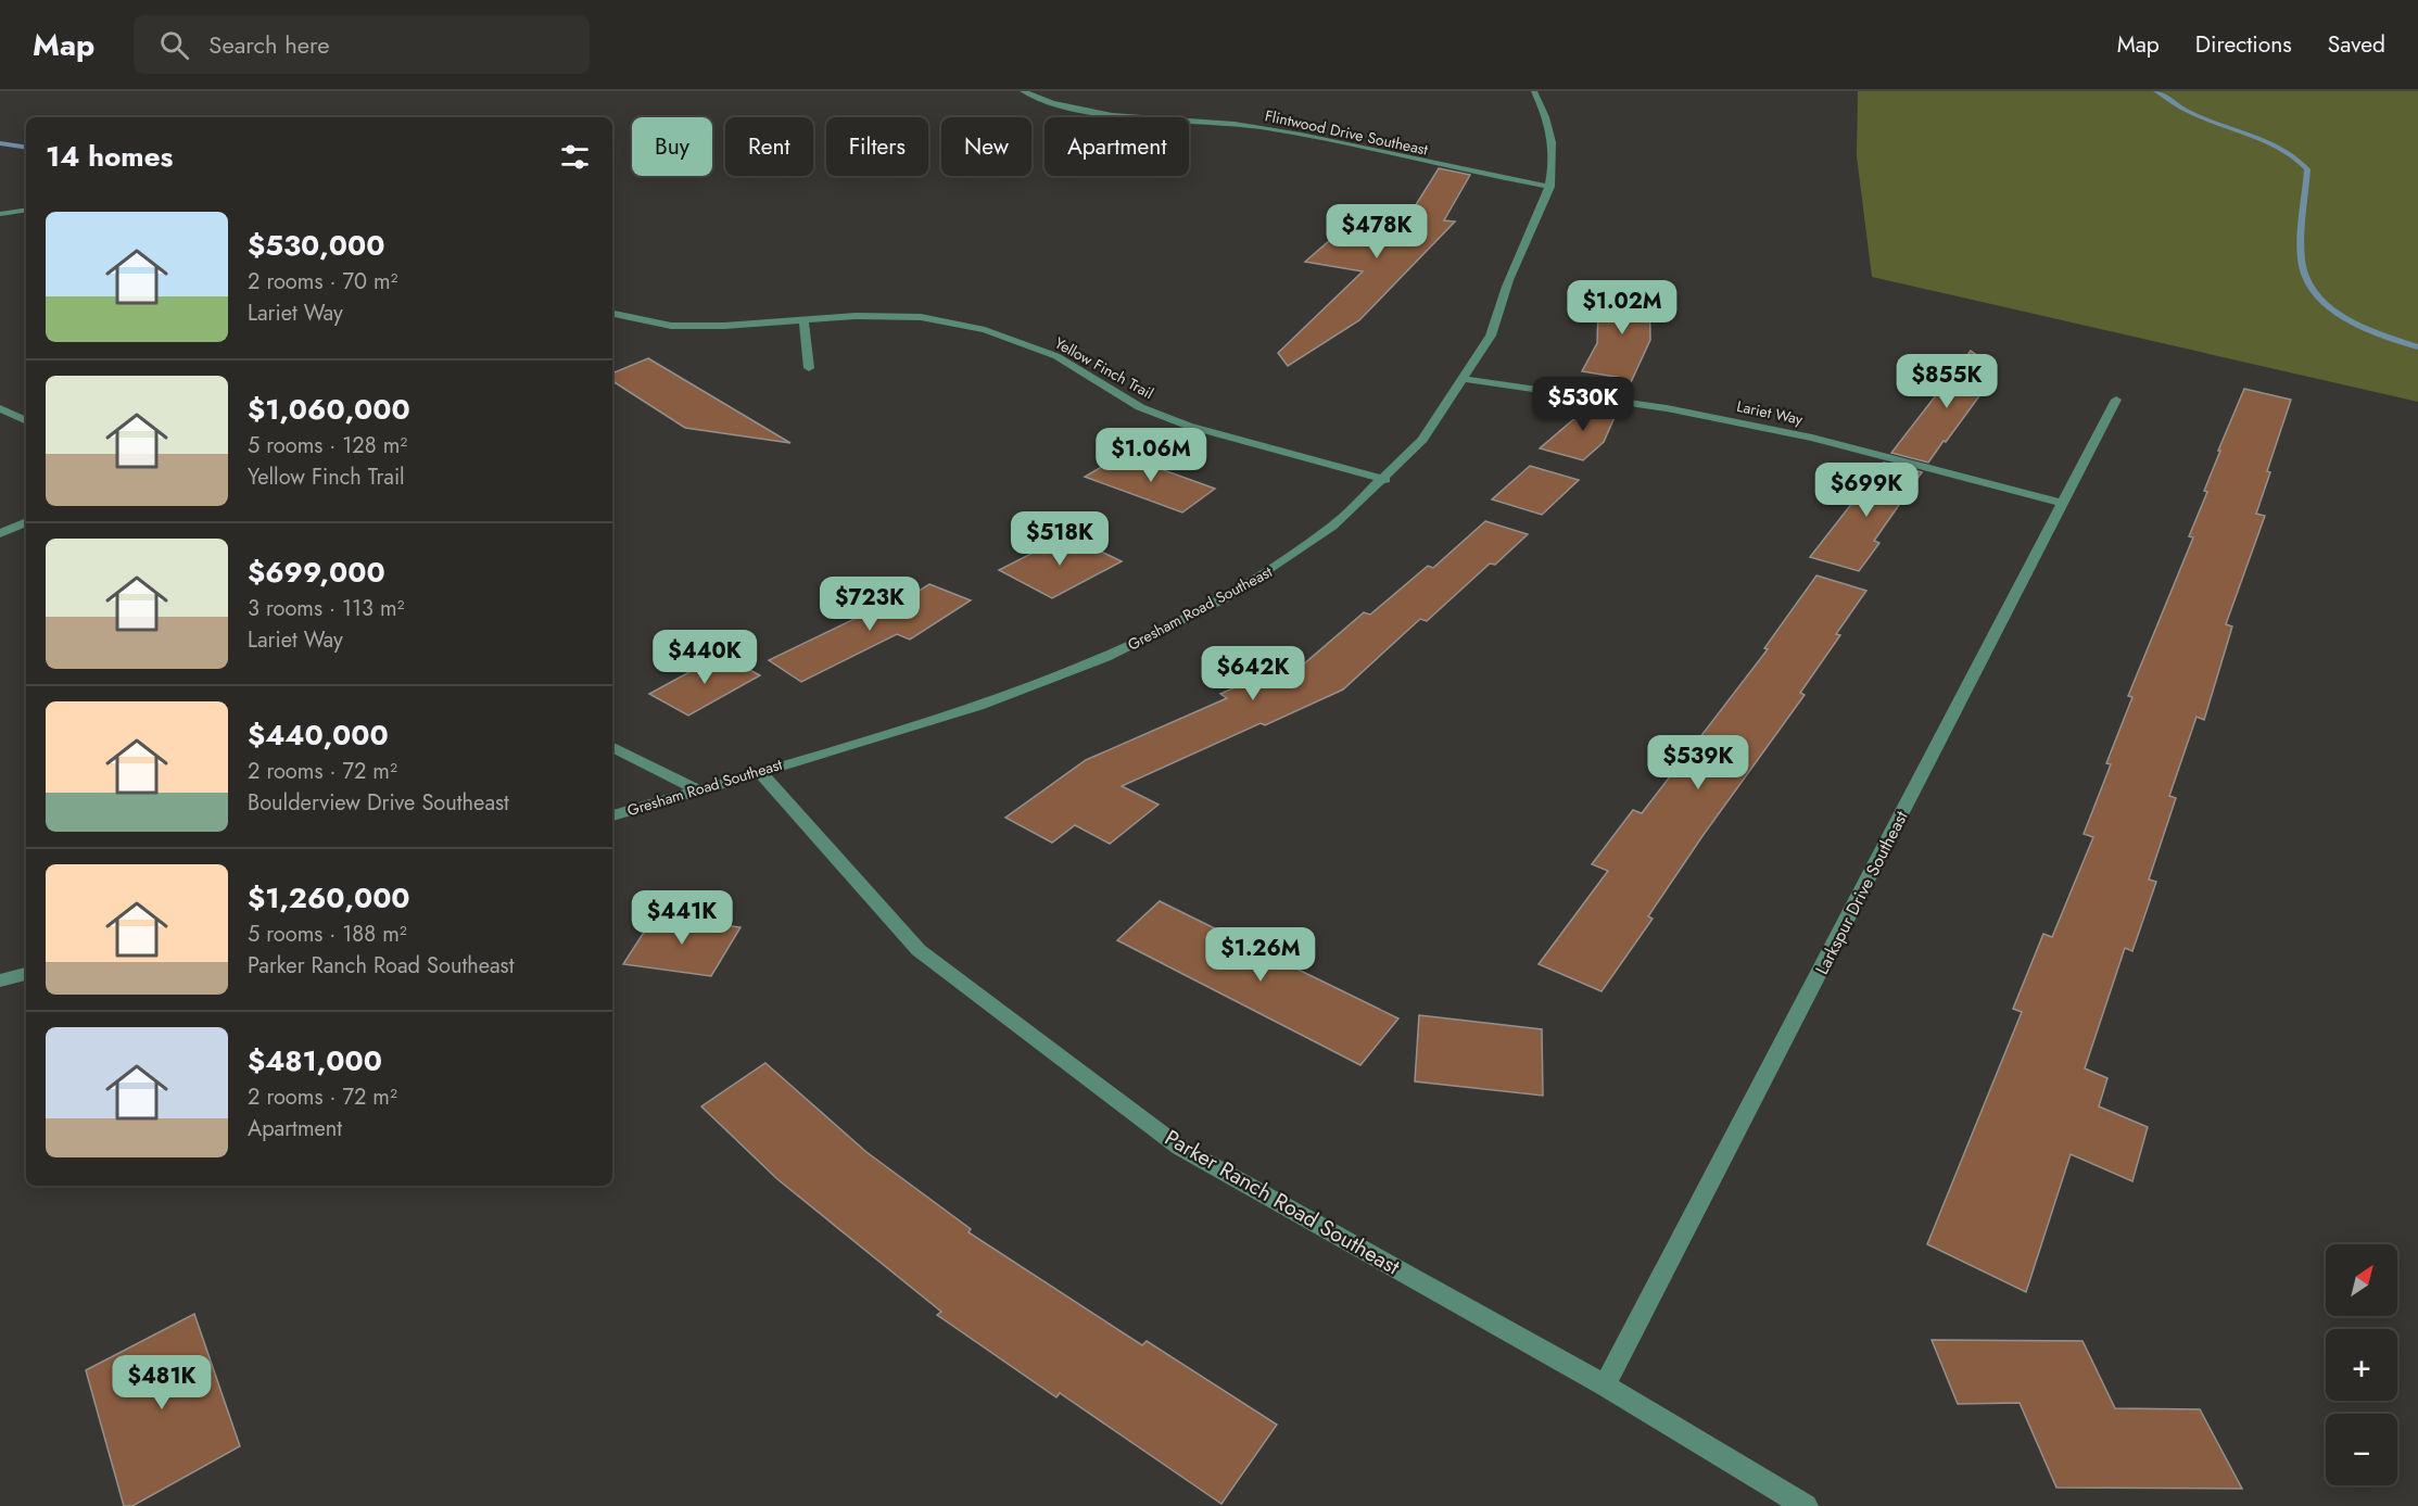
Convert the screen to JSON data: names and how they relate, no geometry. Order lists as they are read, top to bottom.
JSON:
{
  "streets": {
    "street": [
      "Flintwood Drive Southeast",
      "Yellow Finch Trail",
      "Lariet Way",
      "Gresham Road Southeast",
      "Larkspur Drive Southeast",
      "Parker Ranch Road Southeast"
    ]
  },
  "crossings": [
    ["Flintwood Drive Southeast", "Gresham Road Southeast"],
    ["Yellow Finch Trail", "Gresham Road Southeast"],
    ["Lariet Way", "Gresham Road Southeast"],
    ["Lariet Way", "Larkspur Drive Southeast"],
    ["Gresham Road Southeast", "Parker Ranch Road Southeast"],
    ["Larkspur Drive Southeast", "Parker Ranch Road Southeast"]
  ],
  "north": "top right",
  "page": {
    "header": "Map",
    "search": "Search here",
    "nav": ["Map", "Directions", "Saved"],
    "chip": [
      "Buy",
      "Rent",
      "Filters",
      "New",
      "Apartment"
    ],
    "heading": "14 homes",
    "list": [
      {
        "name": "$530,000",
        "note": "2 rooms · 70 m² · Lariet Way"
      },
      {
        "name": "$1,060,000",
        "note": "5 rooms · 128 m² · Yellow Finch Trail"
      },
      {
        "name": "$699,000",
        "note": "3 rooms · 113 m² · Lariet Way"
      },
      {
        "name": "$440,000",
        "note": "2 rooms · 72 m² · Boulderview Drive Southeast"
      },
      {
        "name": "$1,260,000",
        "note": "5 rooms · 188 m² · Parker Ranch Road Southeast"
      },
      {
        "name": "$481,000",
        "note": "2 rooms · 72 m² · Apartment"
      }
    ],
    "price": [
      "$478K",
      "$1.02M",
      "$855K",
      "$530K",
      "$1.06M",
      "$699K",
      "$518K",
      "$723K",
      "$440K",
      "$642K",
      "$539K",
      "$441K",
      "$1.26M",
      "$481K"
    ],
    "map_buttons": ["+", "−"]
  }
}
